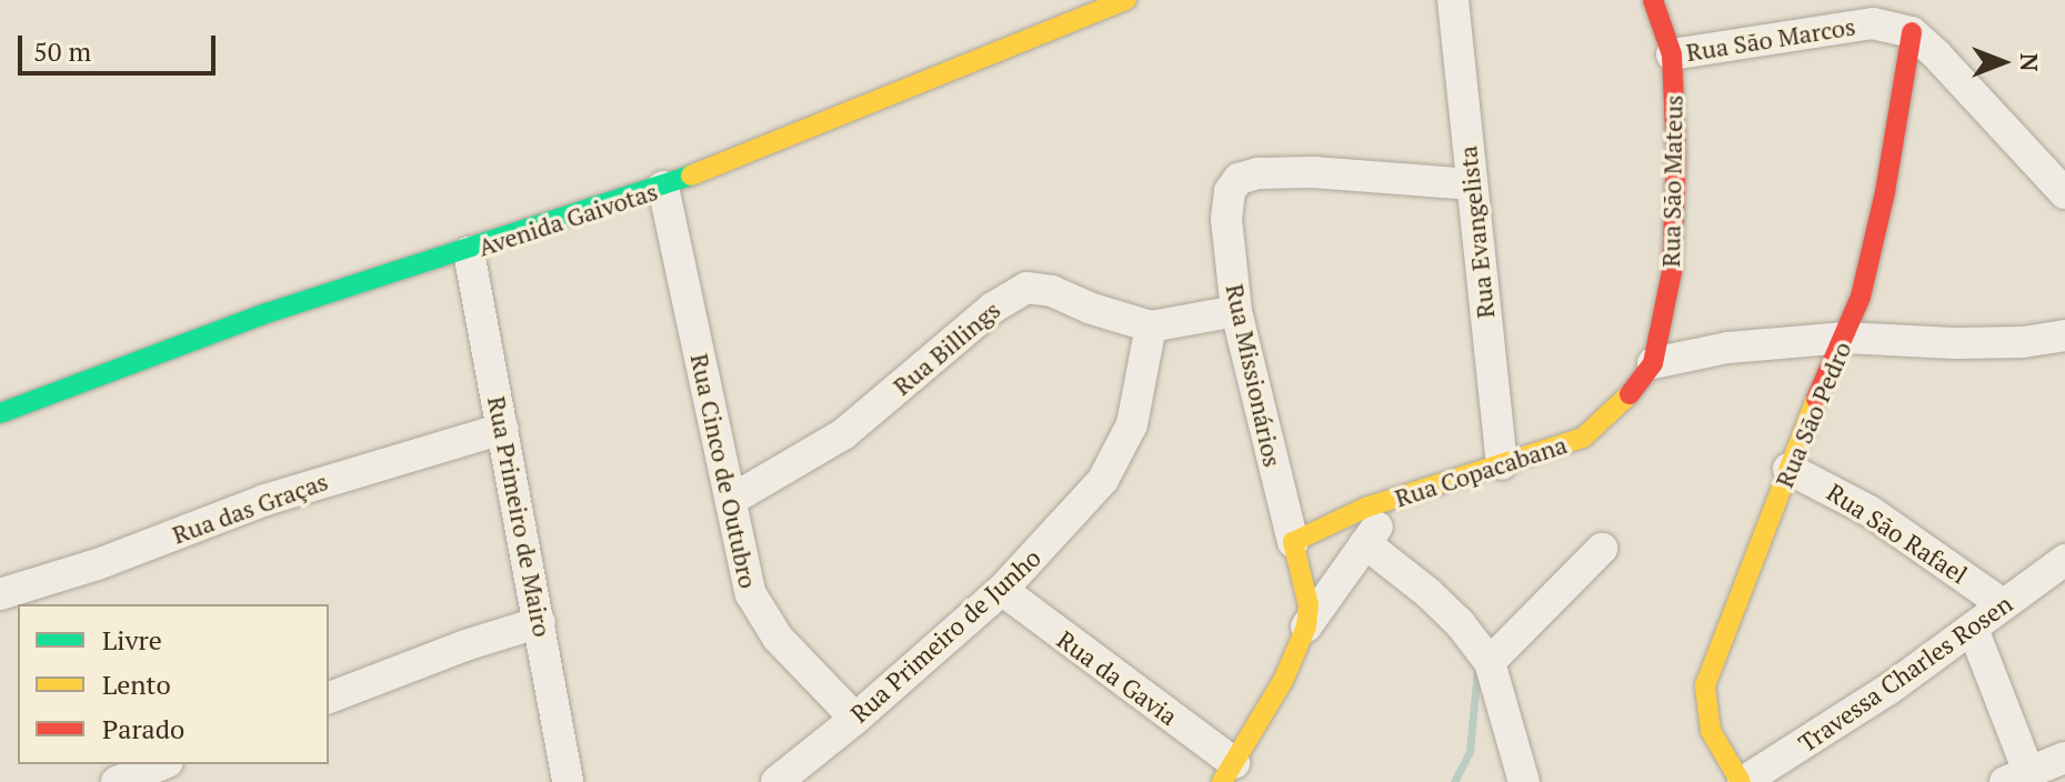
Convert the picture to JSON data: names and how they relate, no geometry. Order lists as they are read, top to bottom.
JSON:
{
  "streets": {
    "street": [
      "Rua São Marcos",
      "Rua São Mateus",
      "Avenida Gaivotas",
      "Rua Evangelista",
      "Rua Billings",
      "Rua Missionários",
      "Rua São Pedro",
      "Rua Cinco de Outubro",
      "Rua Copacabana",
      "Rua das Graças",
      "Rua Primeiro de Mairo",
      "Rua São Rafael",
      "Rua Primeiro de Junho",
      "Travessa Charles Rosen",
      "Rua da Gavia"
    ]
  },
  "crossings": [
    ["Rua São Marcos", "Rua São Mateus"],
    ["Rua São Marcos", "Rua São Pedro"],
    ["Rua São Mateus", "Rua Copacabana"],
    ["Avenida Gaivotas", "Rua Cinco de Outubro"],
    ["Avenida Gaivotas", "Rua Primeiro de Mairo"],
    ["Rua Evangelista", "Rua Missionários"],
    ["Rua Evangelista", "Rua Copacabana"],
    ["Rua Billings", "Rua Missionários"],
    ["Rua Billings", "Rua Cinco de Outubro"],
    ["Rua Billings", "Rua Primeiro de Junho"],
    ["Rua Missionários", "Rua Copacabana"],
    ["Rua São Pedro", "Rua São Rafael"],
    ["Rua São Pedro", "Travessa Charles Rosen"],
    ["Rua Cinco de Outubro", "Rua Primeiro de Junho"],
    ["Rua das Graças", "Rua Primeiro de Mairo"],
    ["Rua São Rafael", "Travessa Charles Rosen"],
    ["Rua Primeiro de Junho", "Rua da Gavia"]
  ],
  "legend": ["Livre", "Lento", "Parado"],
  "scale_bar": "50 m",
  "north": "right"
}
